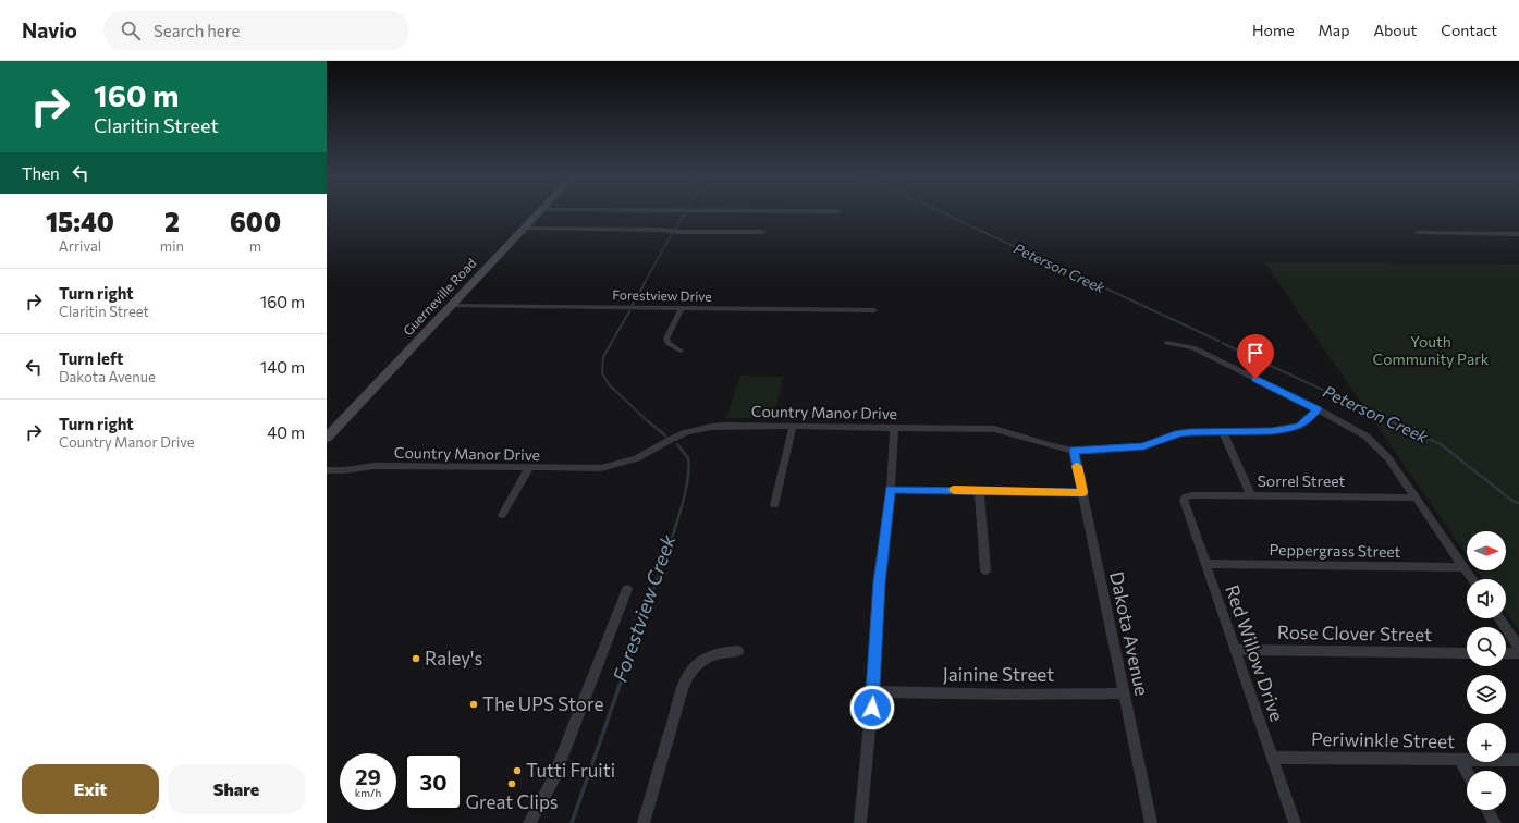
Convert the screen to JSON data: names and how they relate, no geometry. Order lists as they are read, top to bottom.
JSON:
{
  "streets": {
    "main road": ["Guerneville Road"],
    "street": [
      "Forestview Drive",
      "Country Manor Drive",
      "Sorrel Street",
      "Peppergrass Street",
      "Dakota Avenue",
      "Rose Clover Street",
      "Red Willow Drive",
      "Jainine Street",
      "Periwinkle Street"
    ]
  },
  "crossings": [
    ["Forestview Drive", "Guerneville Road"],
    ["Country Manor Drive", "Dakota Avenue"],
    ["Sorrel Street", "Red Willow Drive"],
    ["Peppergrass Street", "Red Willow Drive"],
    ["Dakota Avenue", "Jainine Street"],
    ["Rose Clover Street", "Red Willow Drive"],
    ["Red Willow Drive", "Periwinkle Street"]
  ],
  "water": ["Peterson Creek", "Forestview Creek"],
  "parks": ["Youth Community Park"],
  "places": [
    "Raley's",
    "The UPS Store",
    "Tutti Fruiti",
    "Great Clips"
  ],
  "north": "right",
  "page": {
    "header": "Navio",
    "search": "Search here",
    "nav": [
      "Home",
      "Map",
      "About",
      "Contact"
    ],
    "turn": ["160 m", "Claritin Street"],
    "then": "Then",
    "eta": [
      "15:40",
      "Arrival",
      "2",
      "min",
      "600",
      "m"
    ],
    "list": [
      {
        "name": "Turn right",
        "note": "Claritin Street",
        "value": "160 m"
      },
      {
        "name": "Turn left",
        "note": "Dakota Avenue",
        "value": "140 m"
      },
      {
        "name": "Turn right",
        "note": "Country Manor Drive",
        "value": "40 m"
      }
    ],
    "map_buttons": ["+", "−"],
    "speed": "29 km/h",
    "limit": "30",
    "buttons": ["Exit", "Share"]
  }
}
